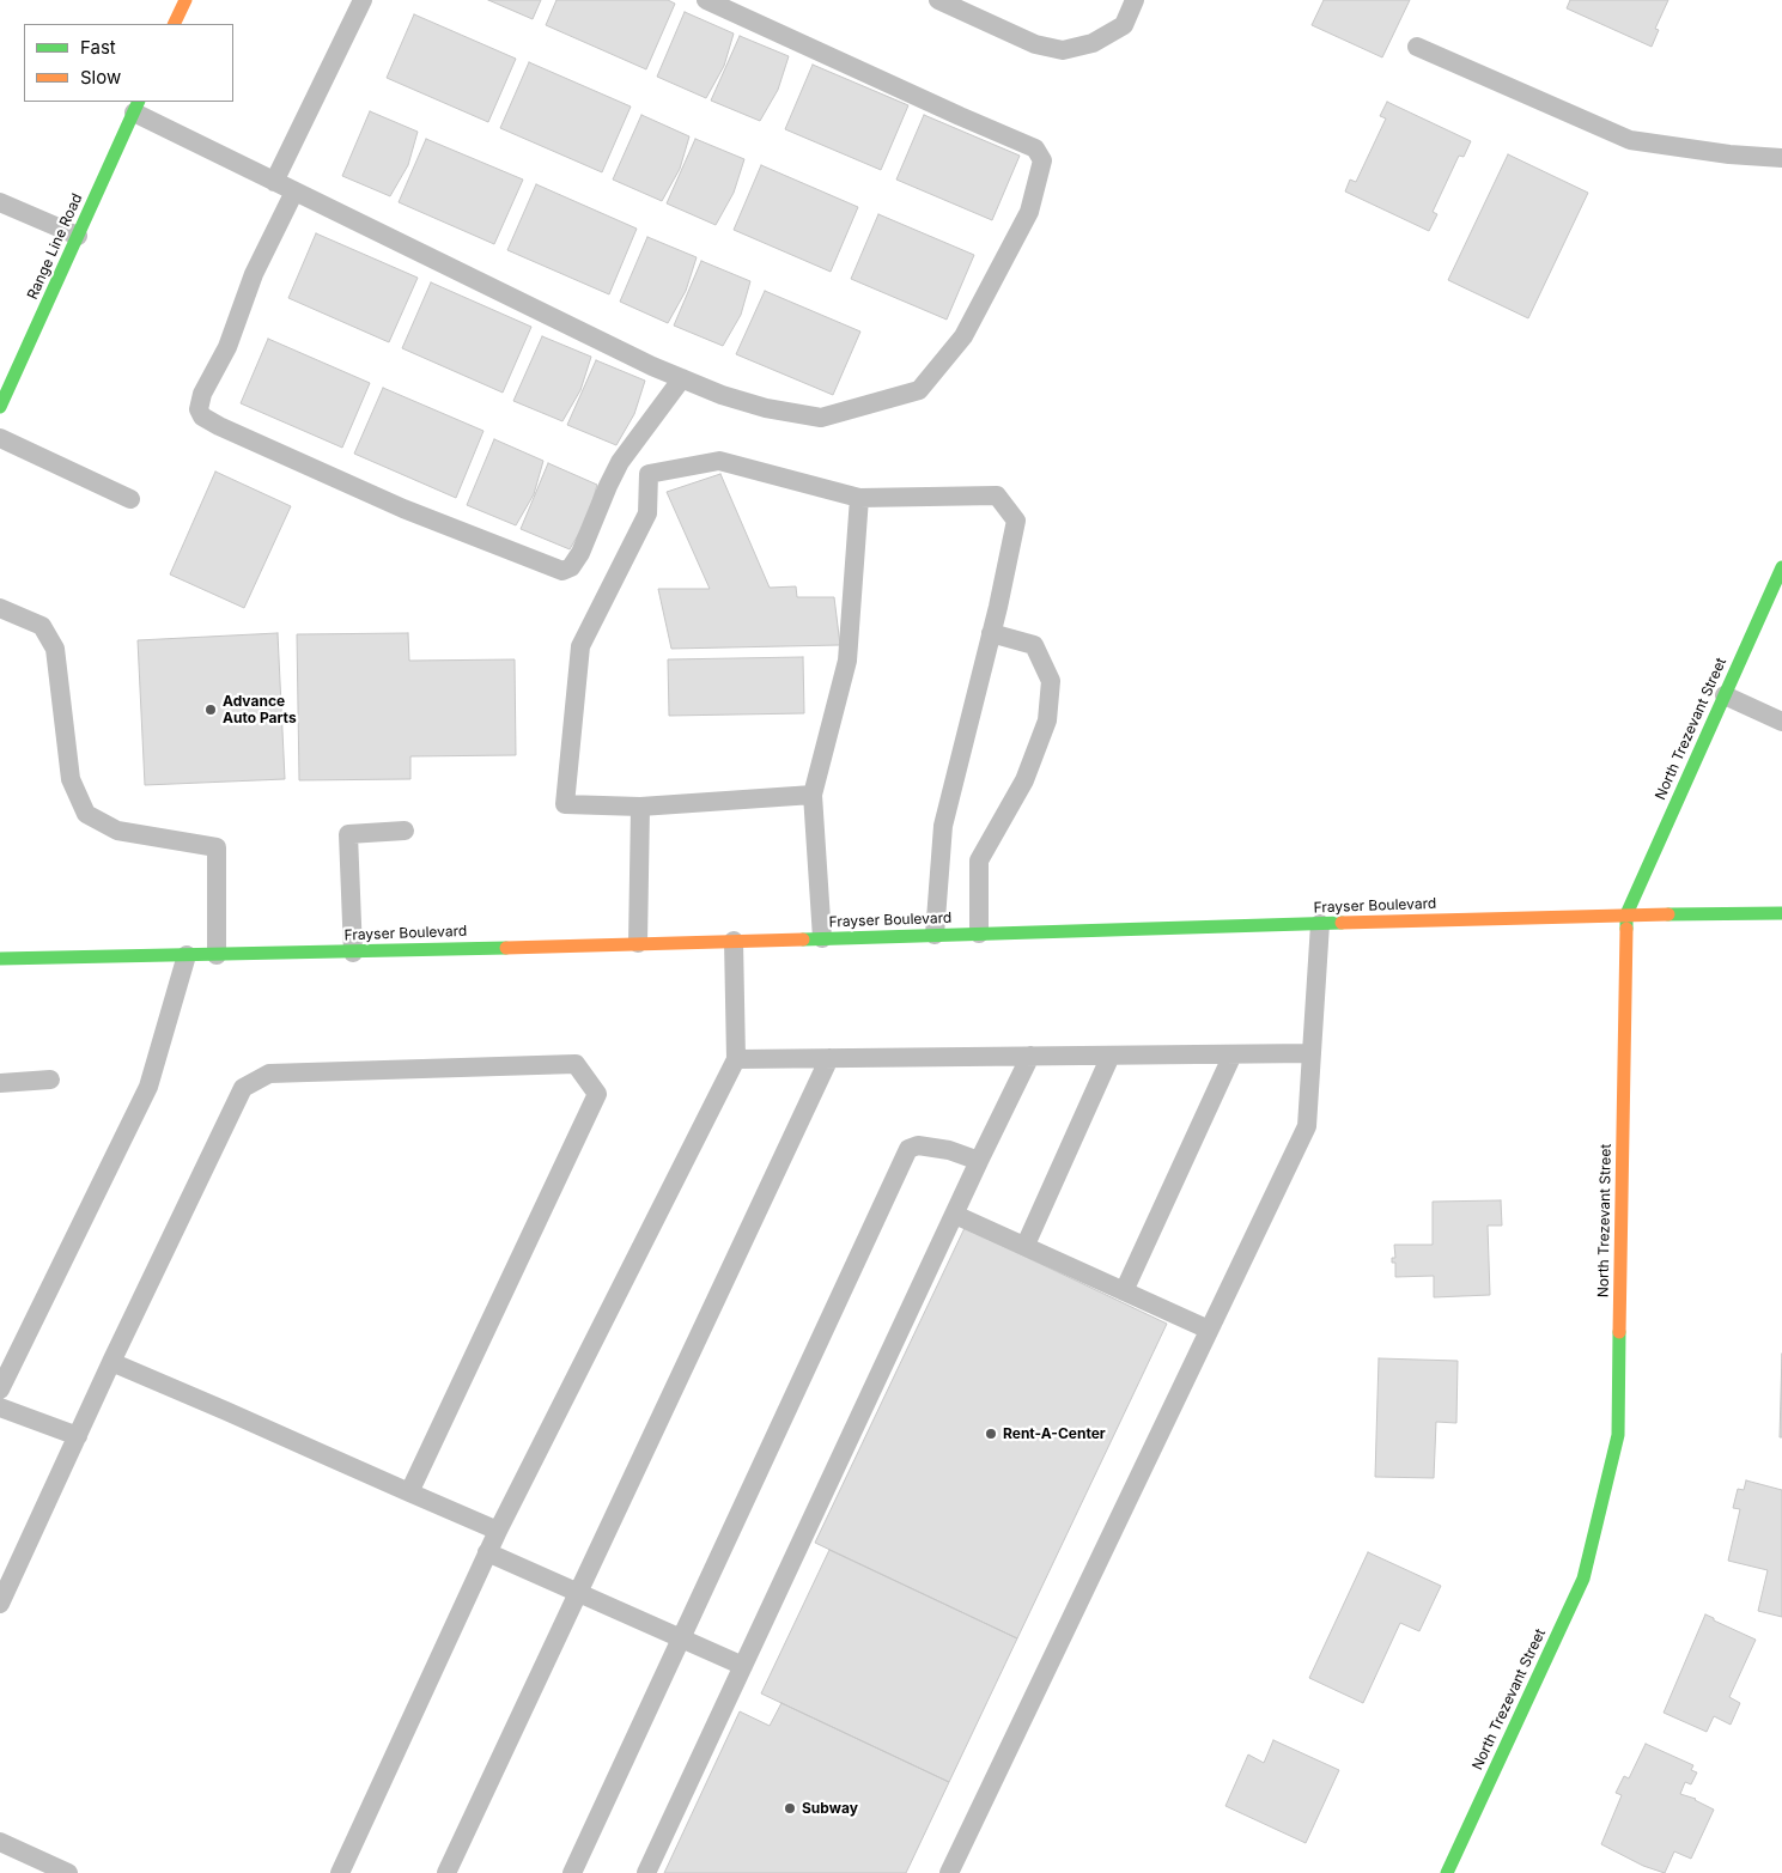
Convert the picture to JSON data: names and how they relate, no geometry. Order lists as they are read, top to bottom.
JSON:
{
  "streets": {
    "main road": ["Range Line Road", "North Trezevant Street", "Frayser Boulevard"]
  },
  "crossings": [
    ["North Trezevant Street", "Frayser Boulevard"]
  ],
  "places": ["Advance Auto Parts", "Rent-A-Center", "Subway"],
  "legend": ["Fast", "Slow"]
}
